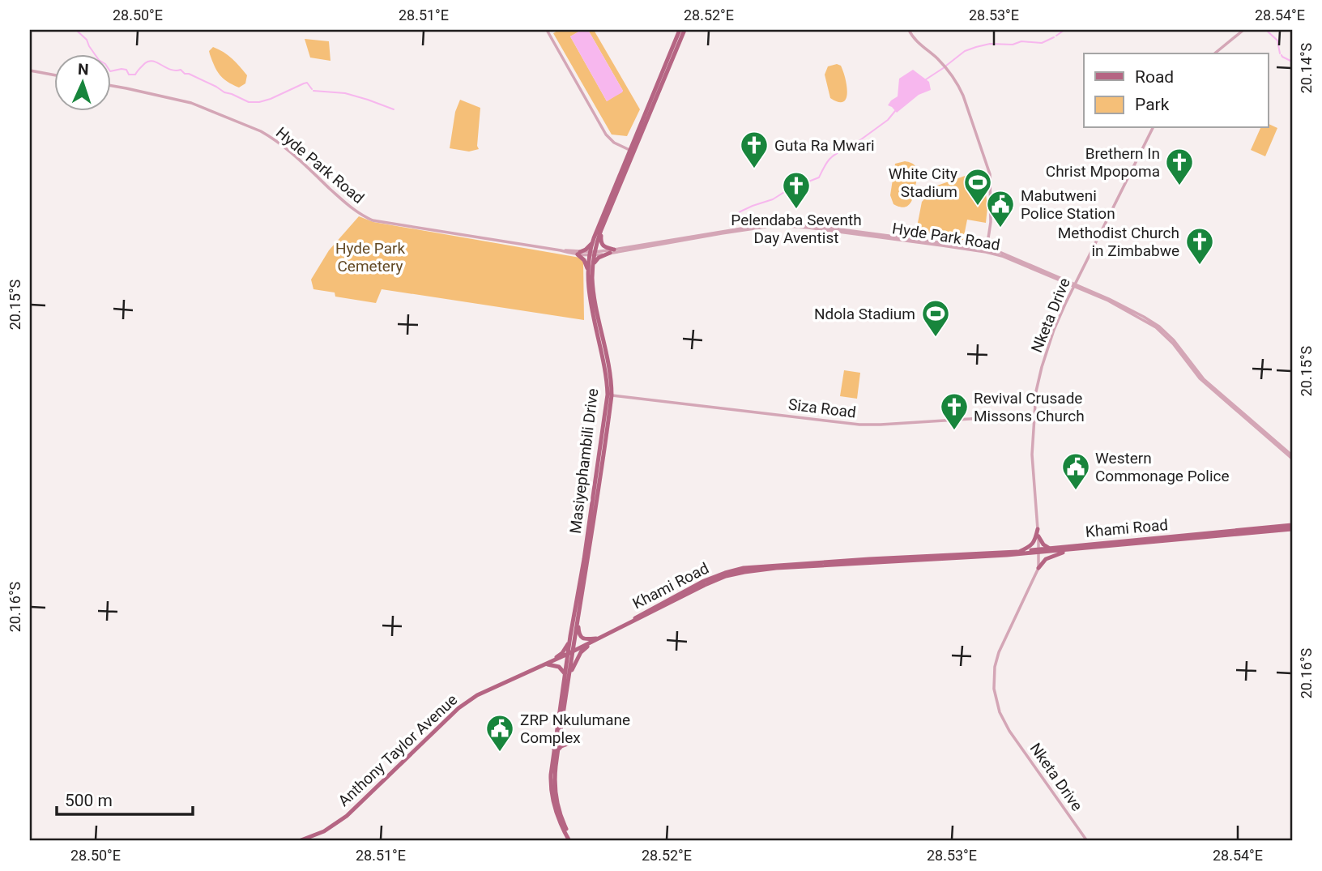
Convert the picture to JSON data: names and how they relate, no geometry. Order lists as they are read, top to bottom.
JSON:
{
  "streets": {
    "main road": ["Masiyephambili Drive", "Khami Road", "Anthony Taylor Avenue"],
    "street": ["Hyde Park Road", "Nketa Drive", "Siza Road"]
  },
  "crossings": [
    ["Hyde Park Road", "Nketa Drive"],
    ["Hyde Park Road", "Masiyephambili Drive"],
    ["Nketa Drive", "Siza Road"],
    ["Nketa Drive", "Khami Road"],
    ["Siza Road", "Masiyephambili Drive"],
    ["Masiyephambili Drive", "Anthony Taylor Avenue"],
    ["Khami Road", "Anthony Taylor Avenue"]
  ],
  "parks": ["Hyde Park Cemetery"],
  "places": {
    "church": [
      "Guta Ra Mwari",
      "Brethern In Christ Mpopoma",
      "Pelendaba Seventh Day Aventist",
      "Methodist Church in Zimbabwe",
      "Revival Crusade Missons Church"
    ],
    "sports": ["White City Stadium", "Ndola Stadium"],
    "public building": ["Mabutweni Police Station", "Western Commonage Police", "ZRP Nkulumane Complex"]
  },
  "legend": ["Road", "Park"],
  "scale_bar": "500 m",
  "north": "top",
  "coordinates": [
    "28.50°E",
    "28.51°E",
    "28.52°E",
    "28.53°E",
    "28.54°E",
    "20.14°S",
    "20.15°S",
    "20.16°S"
  ]
}
